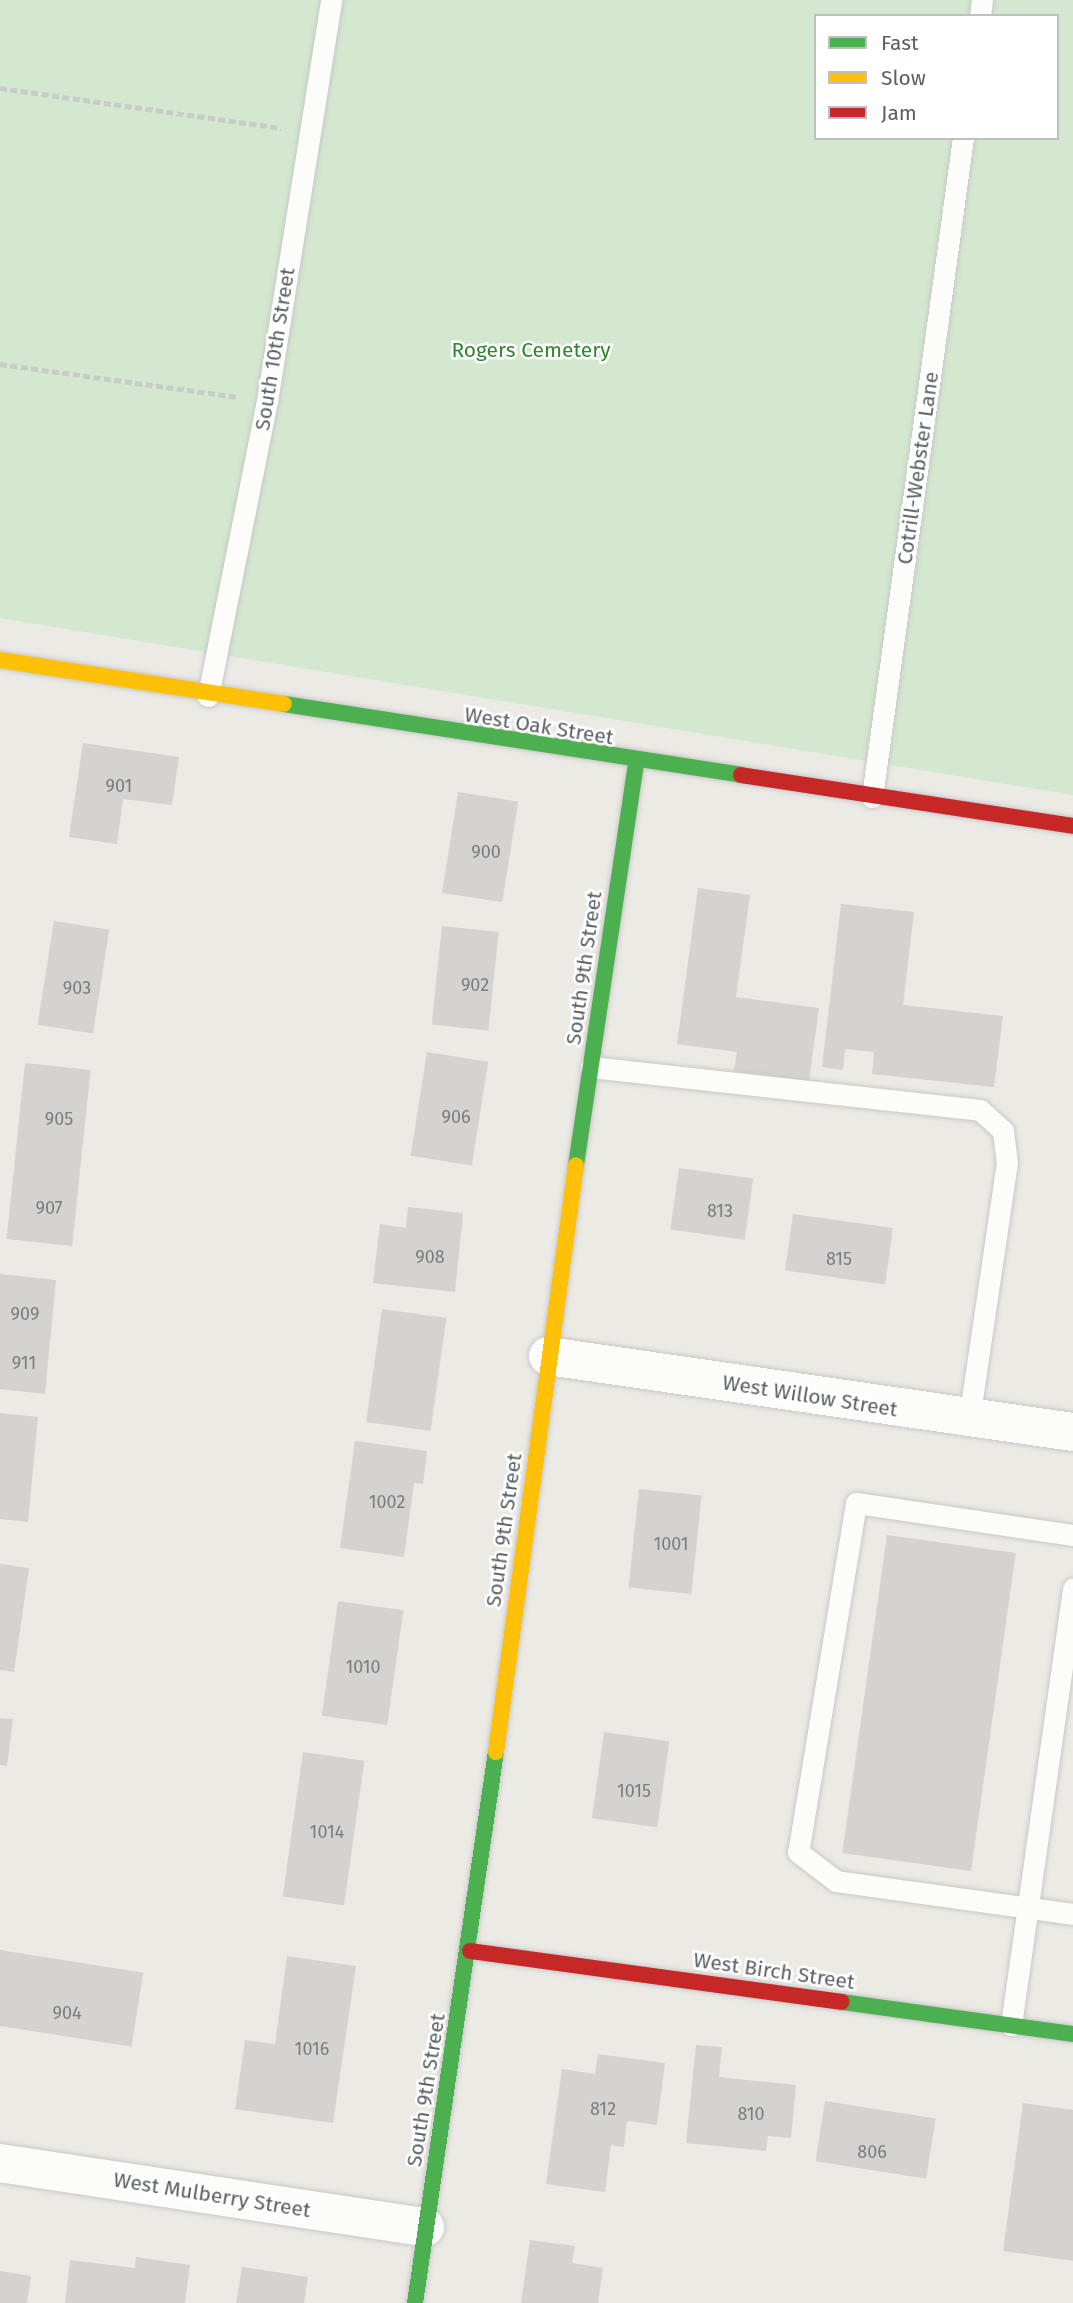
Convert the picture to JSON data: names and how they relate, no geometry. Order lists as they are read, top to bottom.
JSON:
{
  "streets": {
    "street": [
      "West Oak Street",
      "South 9th Street",
      "West Willow Street",
      "West Birch Street",
      "West Mulberry Street"
    ],
    "lane": ["South 10th Street", "Cotrill-Webster Lane"]
  },
  "crossings": [
    ["South 10th Street", "West Oak Street"],
    ["Cotrill-Webster Lane", "West Oak Street"],
    ["West Oak Street", "South 9th Street"],
    ["South 9th Street", "West Willow Street"],
    ["South 9th Street", "West Birch Street"],
    ["South 9th Street", "West Mulberry Street"]
  ],
  "parks": ["Rogers Cemetery"],
  "house_numbers": [
    "901",
    "900",
    "902",
    "903",
    "906",
    "905",
    "907",
    "813",
    "908",
    "815",
    "909",
    "911",
    "1002",
    "1001",
    "1010",
    "1015",
    "1014",
    "904",
    "1016",
    "812",
    "810",
    "806"
  ],
  "legend": ["Fast", "Slow", "Jam"]
}
